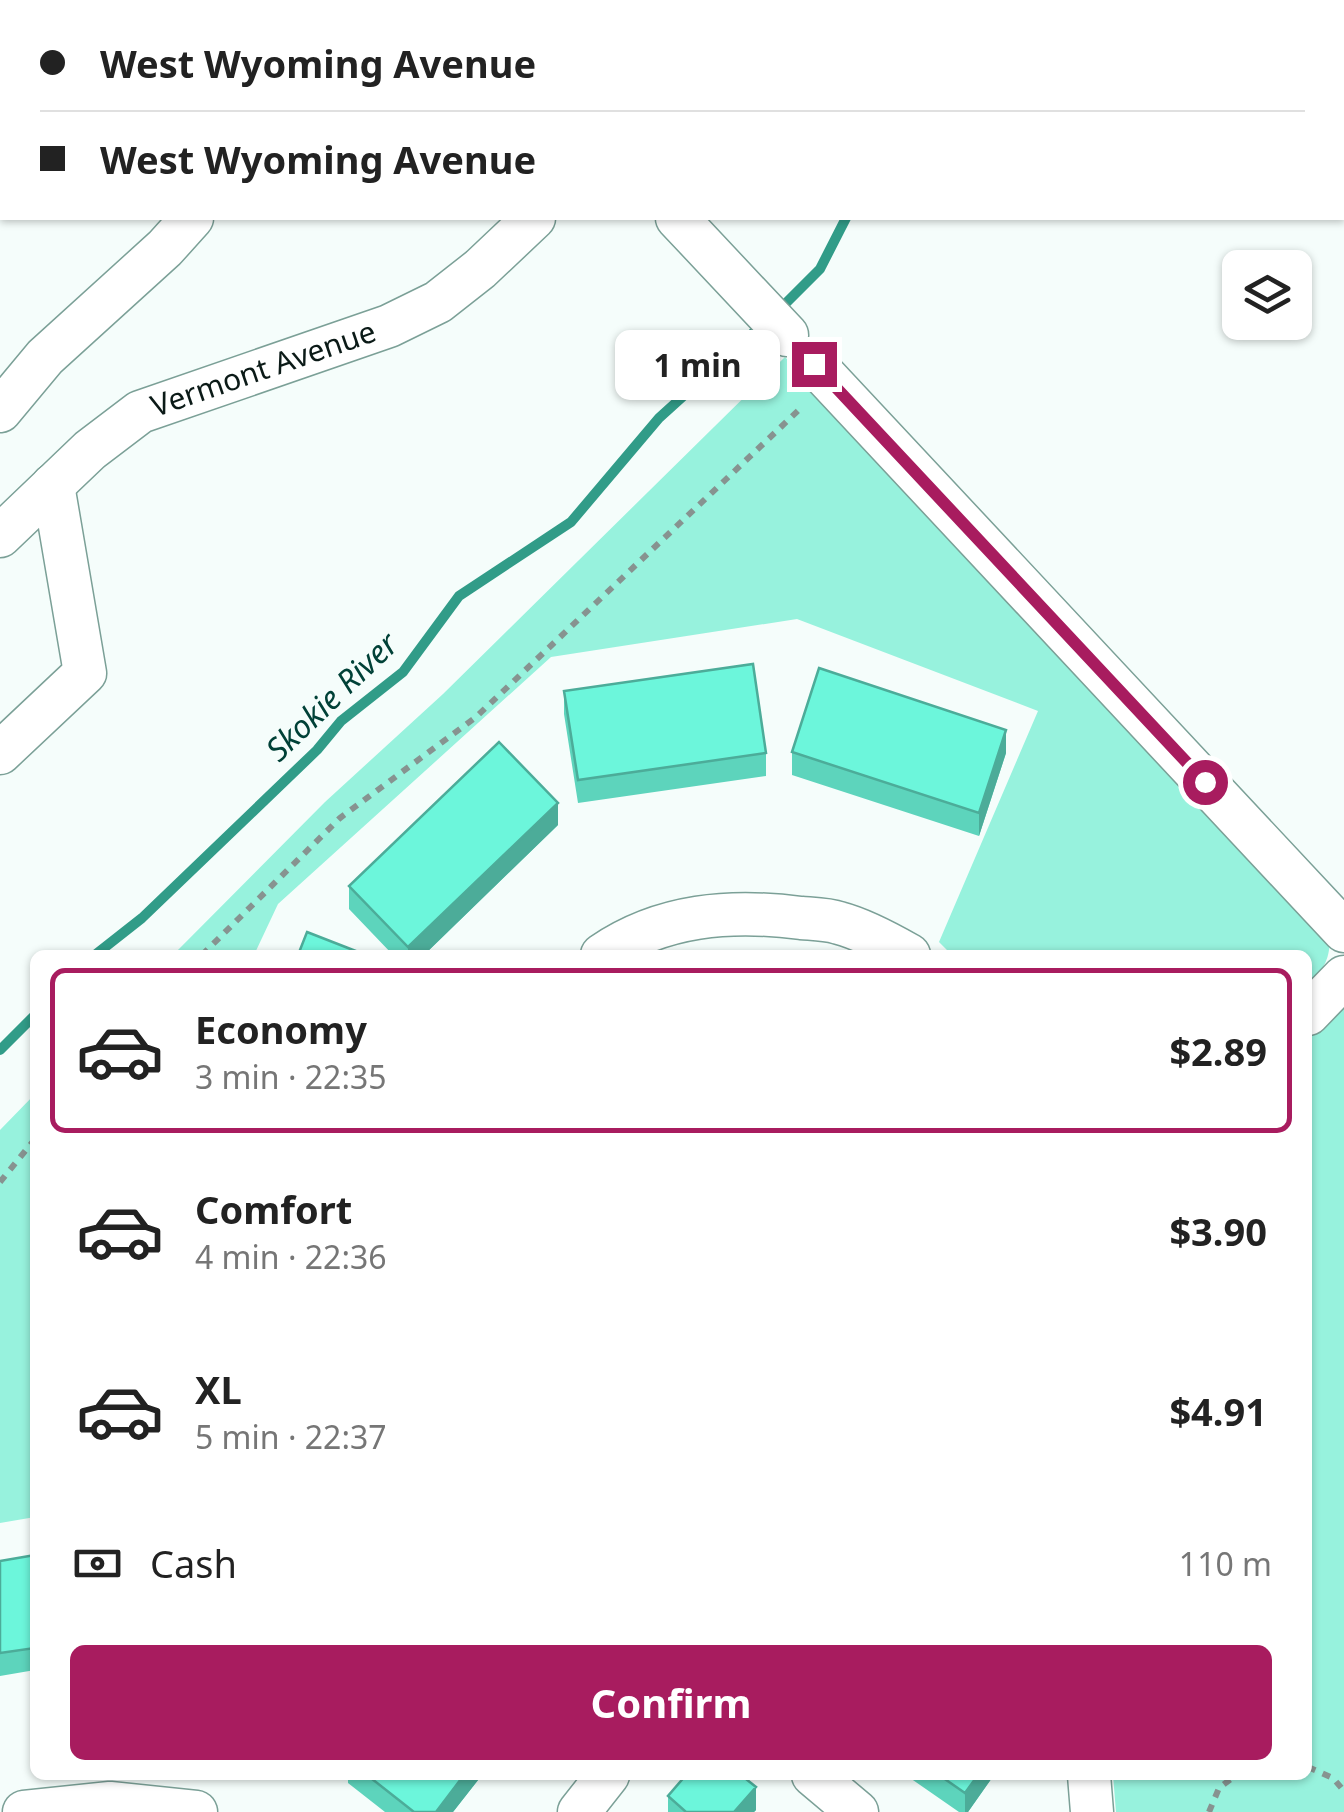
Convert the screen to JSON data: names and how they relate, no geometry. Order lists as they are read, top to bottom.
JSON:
{
  "streets": {
    "street": ["Vermont Avenue"]
  },
  "water": ["Skokie River"],
  "page": {
    "banner": ["West Wyoming Avenue", "West Wyoming Avenue"],
    "bubble": "1 min",
    "list": [
      {
        "name": "Economy",
        "note": "3 min · 22:35",
        "value": "$2.89"
      },
      {
        "name": "Comfort",
        "note": "4 min · 22:36",
        "value": "$3.90"
      },
      {
        "name": "XL",
        "note": "5 min · 22:37",
        "value": "$4.91"
      }
    ],
    "pay": ["Cash", "110 m"],
    "buttons": "Confirm"
  }
}
